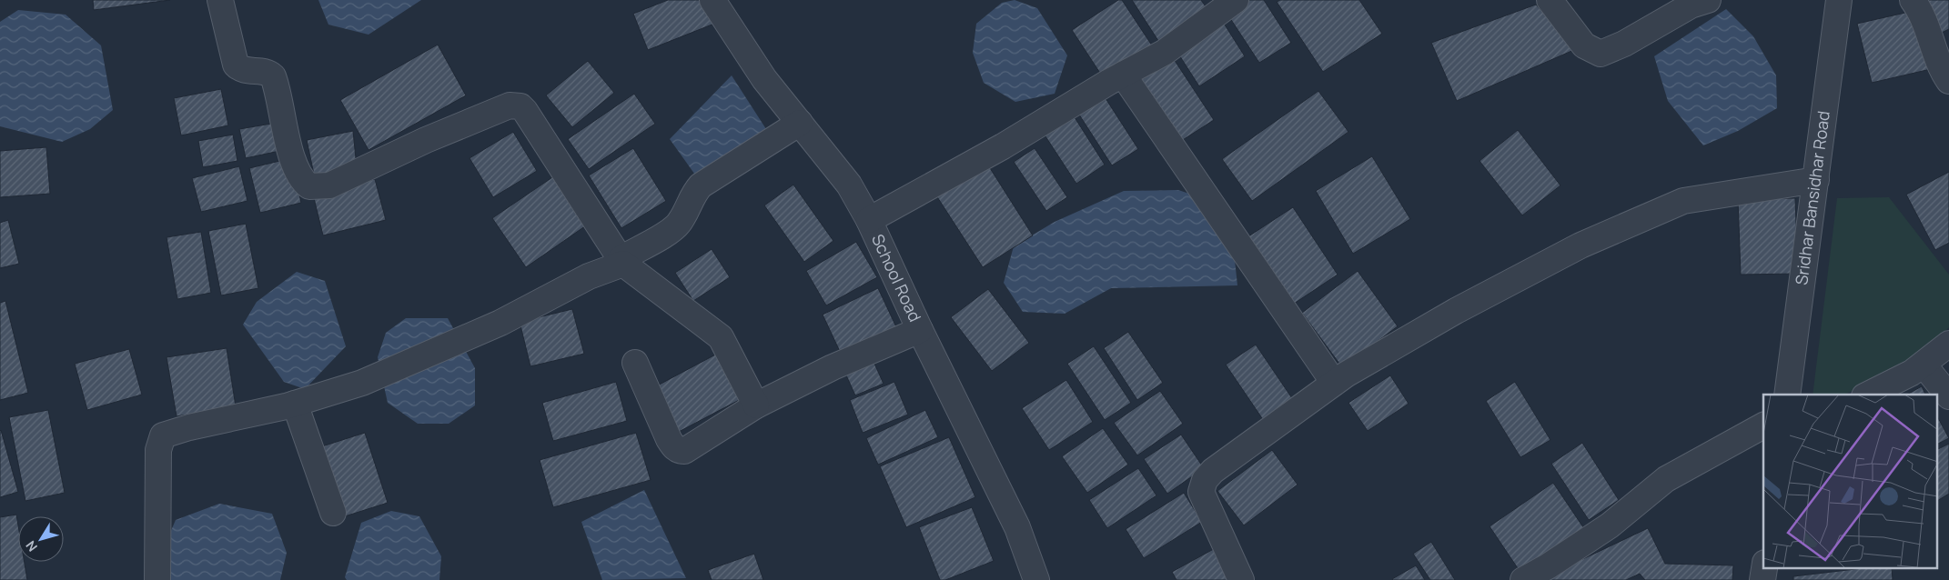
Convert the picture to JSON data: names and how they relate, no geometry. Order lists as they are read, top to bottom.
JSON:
{
  "streets": {
    "street": ["Sridhar Bansidhar Road", "School Road"]
  },
  "north": "bottom left"
}
